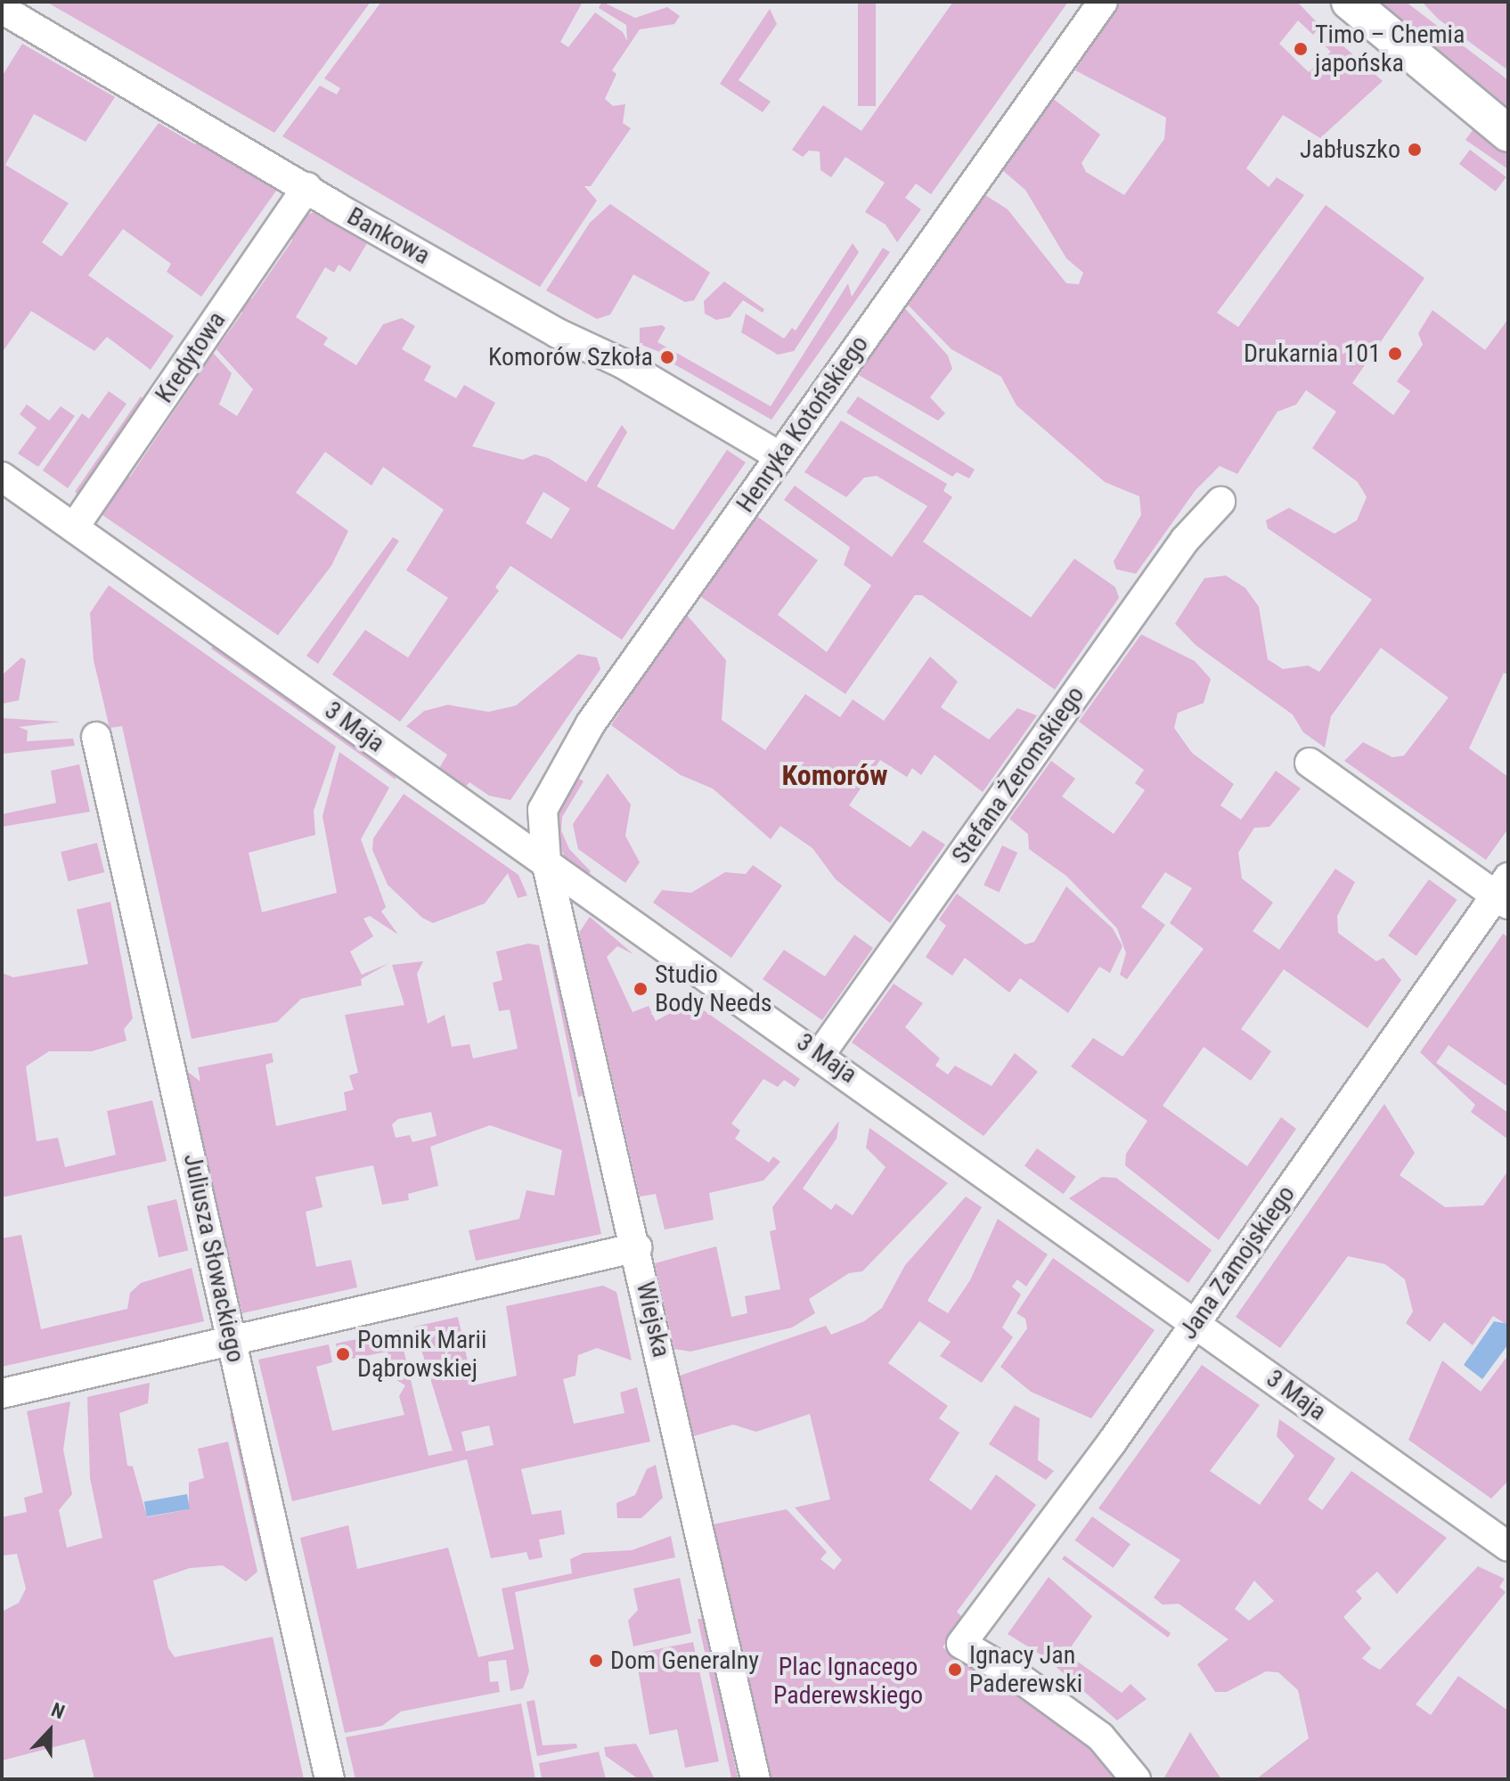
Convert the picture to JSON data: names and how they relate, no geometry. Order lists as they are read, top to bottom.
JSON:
{
  "streets": {
    "street": [
      "Bankowa",
      "Kredytowa",
      "Henryka Kotońskiego",
      "3 Maja",
      "Stefana Żeromskiego",
      "Juliusza Słowackiego",
      "Jana Zamojskiego",
      "Wiejska"
    ]
  },
  "crossings": [
    ["Bankowa", "Kredytowa"],
    ["Bankowa", "Henryka Kotońskiego"],
    ["Kredytowa", "3 Maja"],
    ["Henryka Kotońskiego", "3 Maja"],
    ["Henryka Kotońskiego", "Wiejska"],
    ["3 Maja", "Stefana Żeromskiego"],
    ["3 Maja", "Jana Zamojskiego"],
    ["3 Maja", "Wiejska"]
  ],
  "districts": ["Komorów"],
  "parks": ["Plac Ignacego Paderewskiego"],
  "places": [
    "Timo – Chemia japońska",
    "Jabłuszko",
    "Drukarnia 101",
    "Komorów Szkoła",
    "Studio Body Needs",
    "Pomnik Marii Dąbrowskiej",
    "Dom Generalny",
    "Ignacy Jan Paderewski"
  ],
  "north": "top"
}
